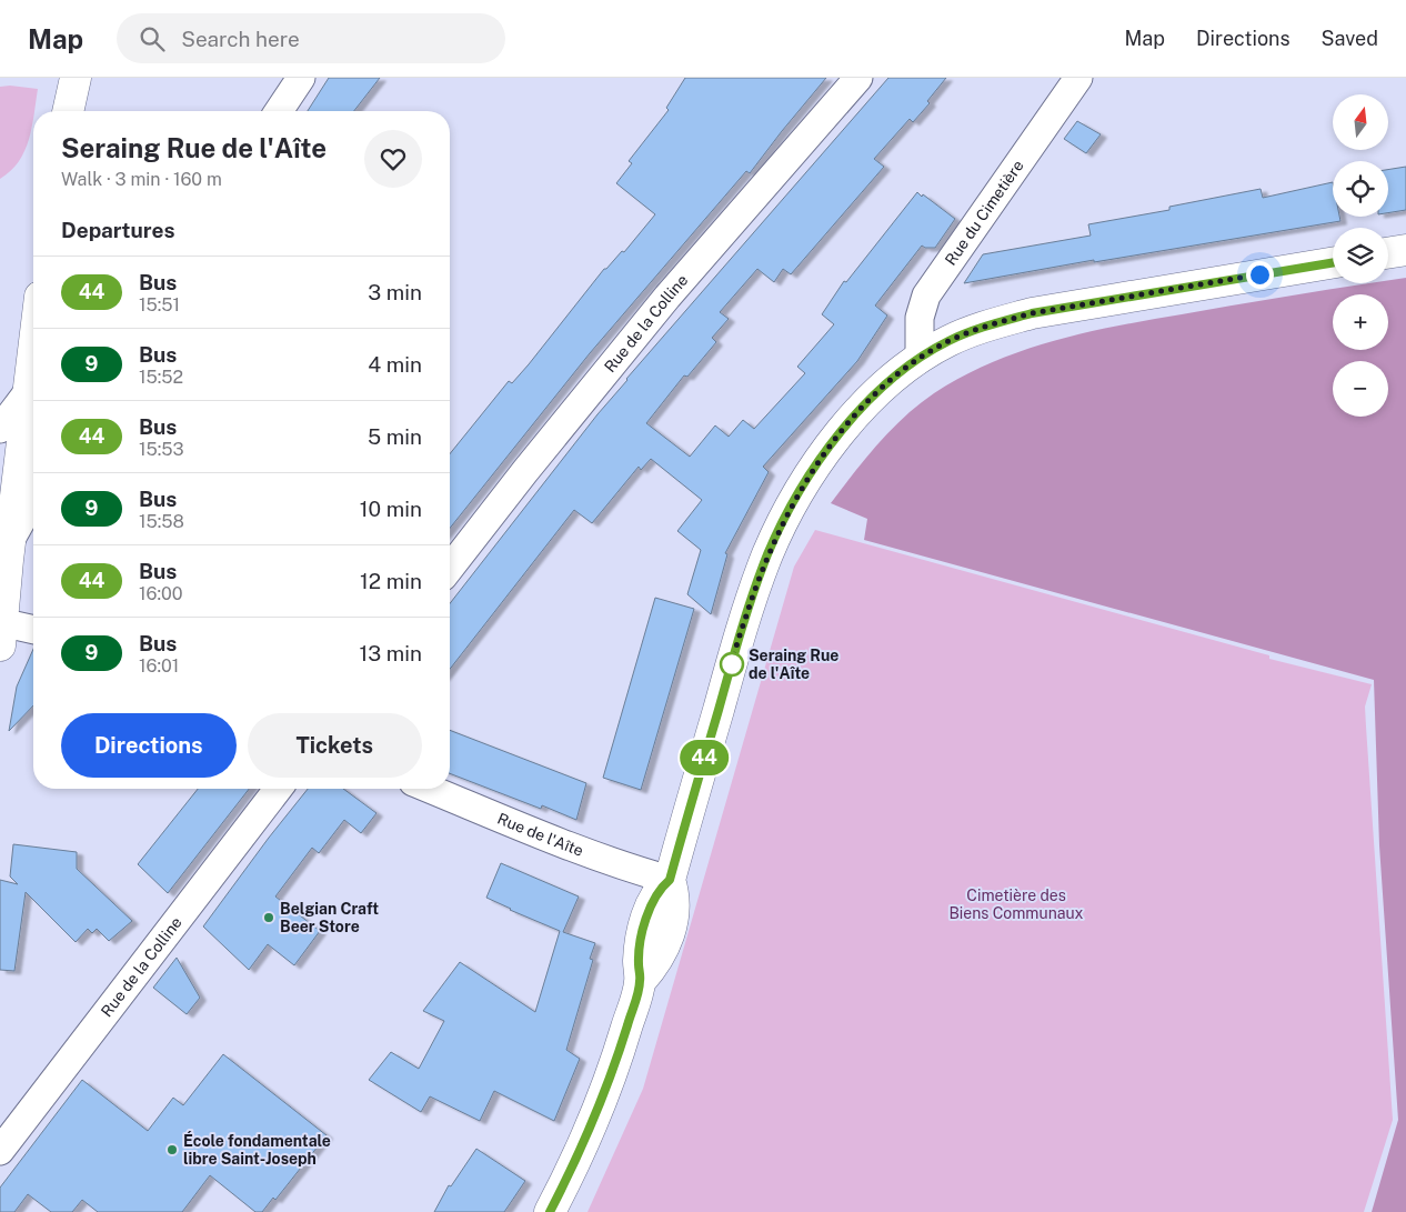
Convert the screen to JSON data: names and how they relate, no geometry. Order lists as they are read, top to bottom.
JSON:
{
  "streets": {
    "street": ["Rue du Cimetière", "Rue de la Colline", "Rue de l'Aîte"]
  },
  "parks": ["Cimetière des Biens Communaux"],
  "places": ["Seraing Rue de l'Aîte", "Belgian Craft Beer Store", "École fondamentale libre Saint-Joseph"],
  "lines": ["bus line 44"],
  "north": "top",
  "page": {
    "header": "Map",
    "search": "Search here",
    "nav": ["Map", "Directions", "Saved"],
    "on_map": "44",
    "map_buttons": ["+", "−"],
    "heading": [
      ["Seraing Rue de l'Aîte", "Walk · 3 min · 160 m"],
      "Departures"
    ],
    "list": [
      {
        "mark": "44",
        "name": "Bus",
        "note": "15:51",
        "value": "3 min"
      },
      {
        "mark": "9",
        "name": "Bus",
        "note": "15:52",
        "value": "4 min"
      },
      {
        "mark": "44",
        "name": "Bus",
        "note": "15:53",
        "value": "5 min"
      },
      {
        "mark": "9",
        "name": "Bus",
        "note": "15:58",
        "value": "10 min"
      },
      {
        "mark": "44",
        "name": "Bus",
        "note": "16:00",
        "value": "12 min"
      },
      {
        "mark": "9",
        "name": "Bus",
        "note": "16:01",
        "value": "13 min"
      }
    ],
    "buttons": ["Directions", "Tickets"]
  }
}
